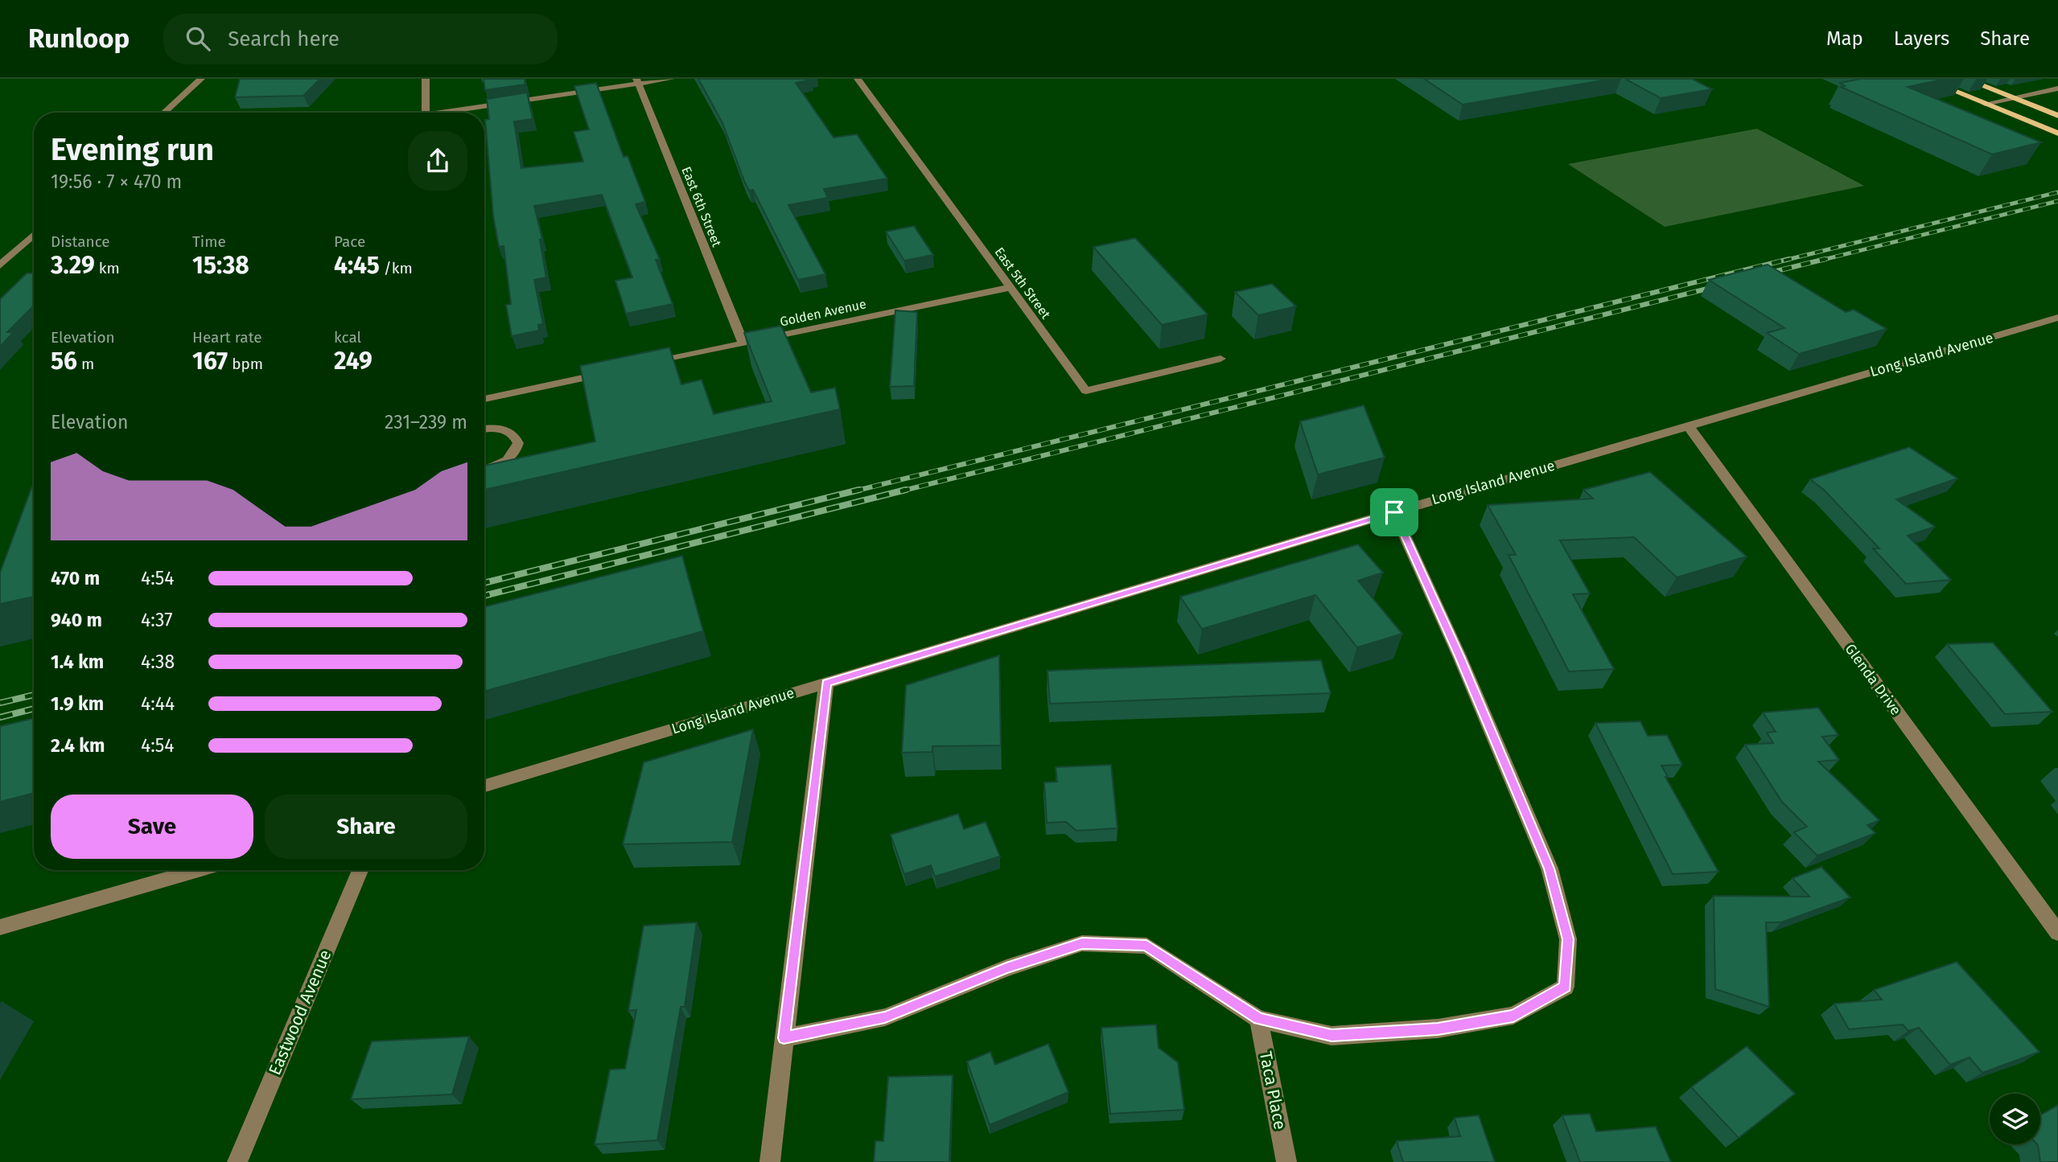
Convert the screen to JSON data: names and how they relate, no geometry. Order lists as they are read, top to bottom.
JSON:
{
  "streets": {
    "street": [
      "East 6th Street",
      "East 5th Street",
      "Golden Avenue",
      "Long Island Avenue",
      "Glenda Drive",
      "Eastwood Avenue",
      "Taca Place"
    ]
  },
  "crossings": [
    ["East 6th Street", "Golden Avenue"],
    ["East 5th Street", "Golden Avenue"],
    ["Long Island Avenue", "Glenda Drive"]
  ],
  "page": {
    "header": "Runloop",
    "search": "Search here",
    "nav": ["Map", "Layers", "Share"],
    "heading": ["Evening run", "19:56 · 7 × 470 m"],
    "stats": [
      ["Distance", "3.29 km"],
      ["Time", "15:38"],
      ["Pace", "4:45 /km"],
      ["Elevation", "56 m"],
      ["Heart rate", "167 bpm"],
      ["kcal", "249"]
    ],
    "chart": ["Elevation", "231–239 m"],
    "list": [
      {
        "name": "470 m",
        "note": "4:54"
      },
      {
        "name": "940 m",
        "note": "4:37"
      },
      {
        "name": "1.4 km",
        "note": "4:38"
      },
      {
        "name": "1.9 km",
        "note": "4:44"
      },
      {
        "name": "2.4 km",
        "note": "4:54"
      }
    ],
    "buttons": ["Save", "Share"]
  }
}
